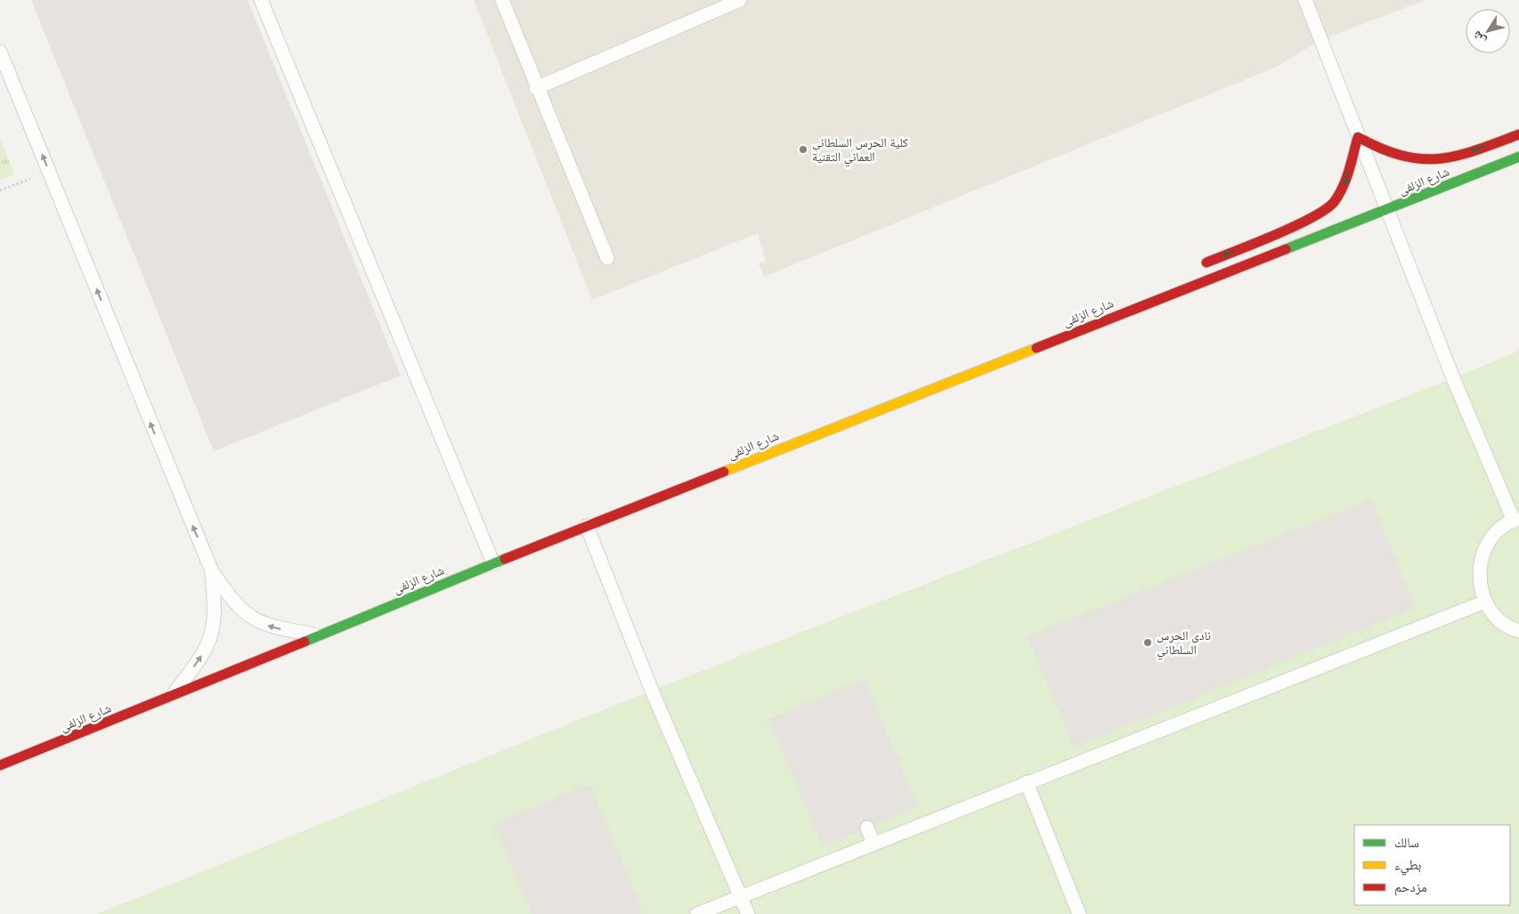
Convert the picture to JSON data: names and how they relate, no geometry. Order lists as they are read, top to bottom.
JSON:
{
  "streets": {
    "street": ["شارع الزلفى"]
  },
  "places": ["كلية الحرس السلطاني العماني التقنية", "نادي الحرس السلطاني"],
  "legend": ["سالك", "بطيء", "مزدحم"],
  "north": "bottom left"
}
